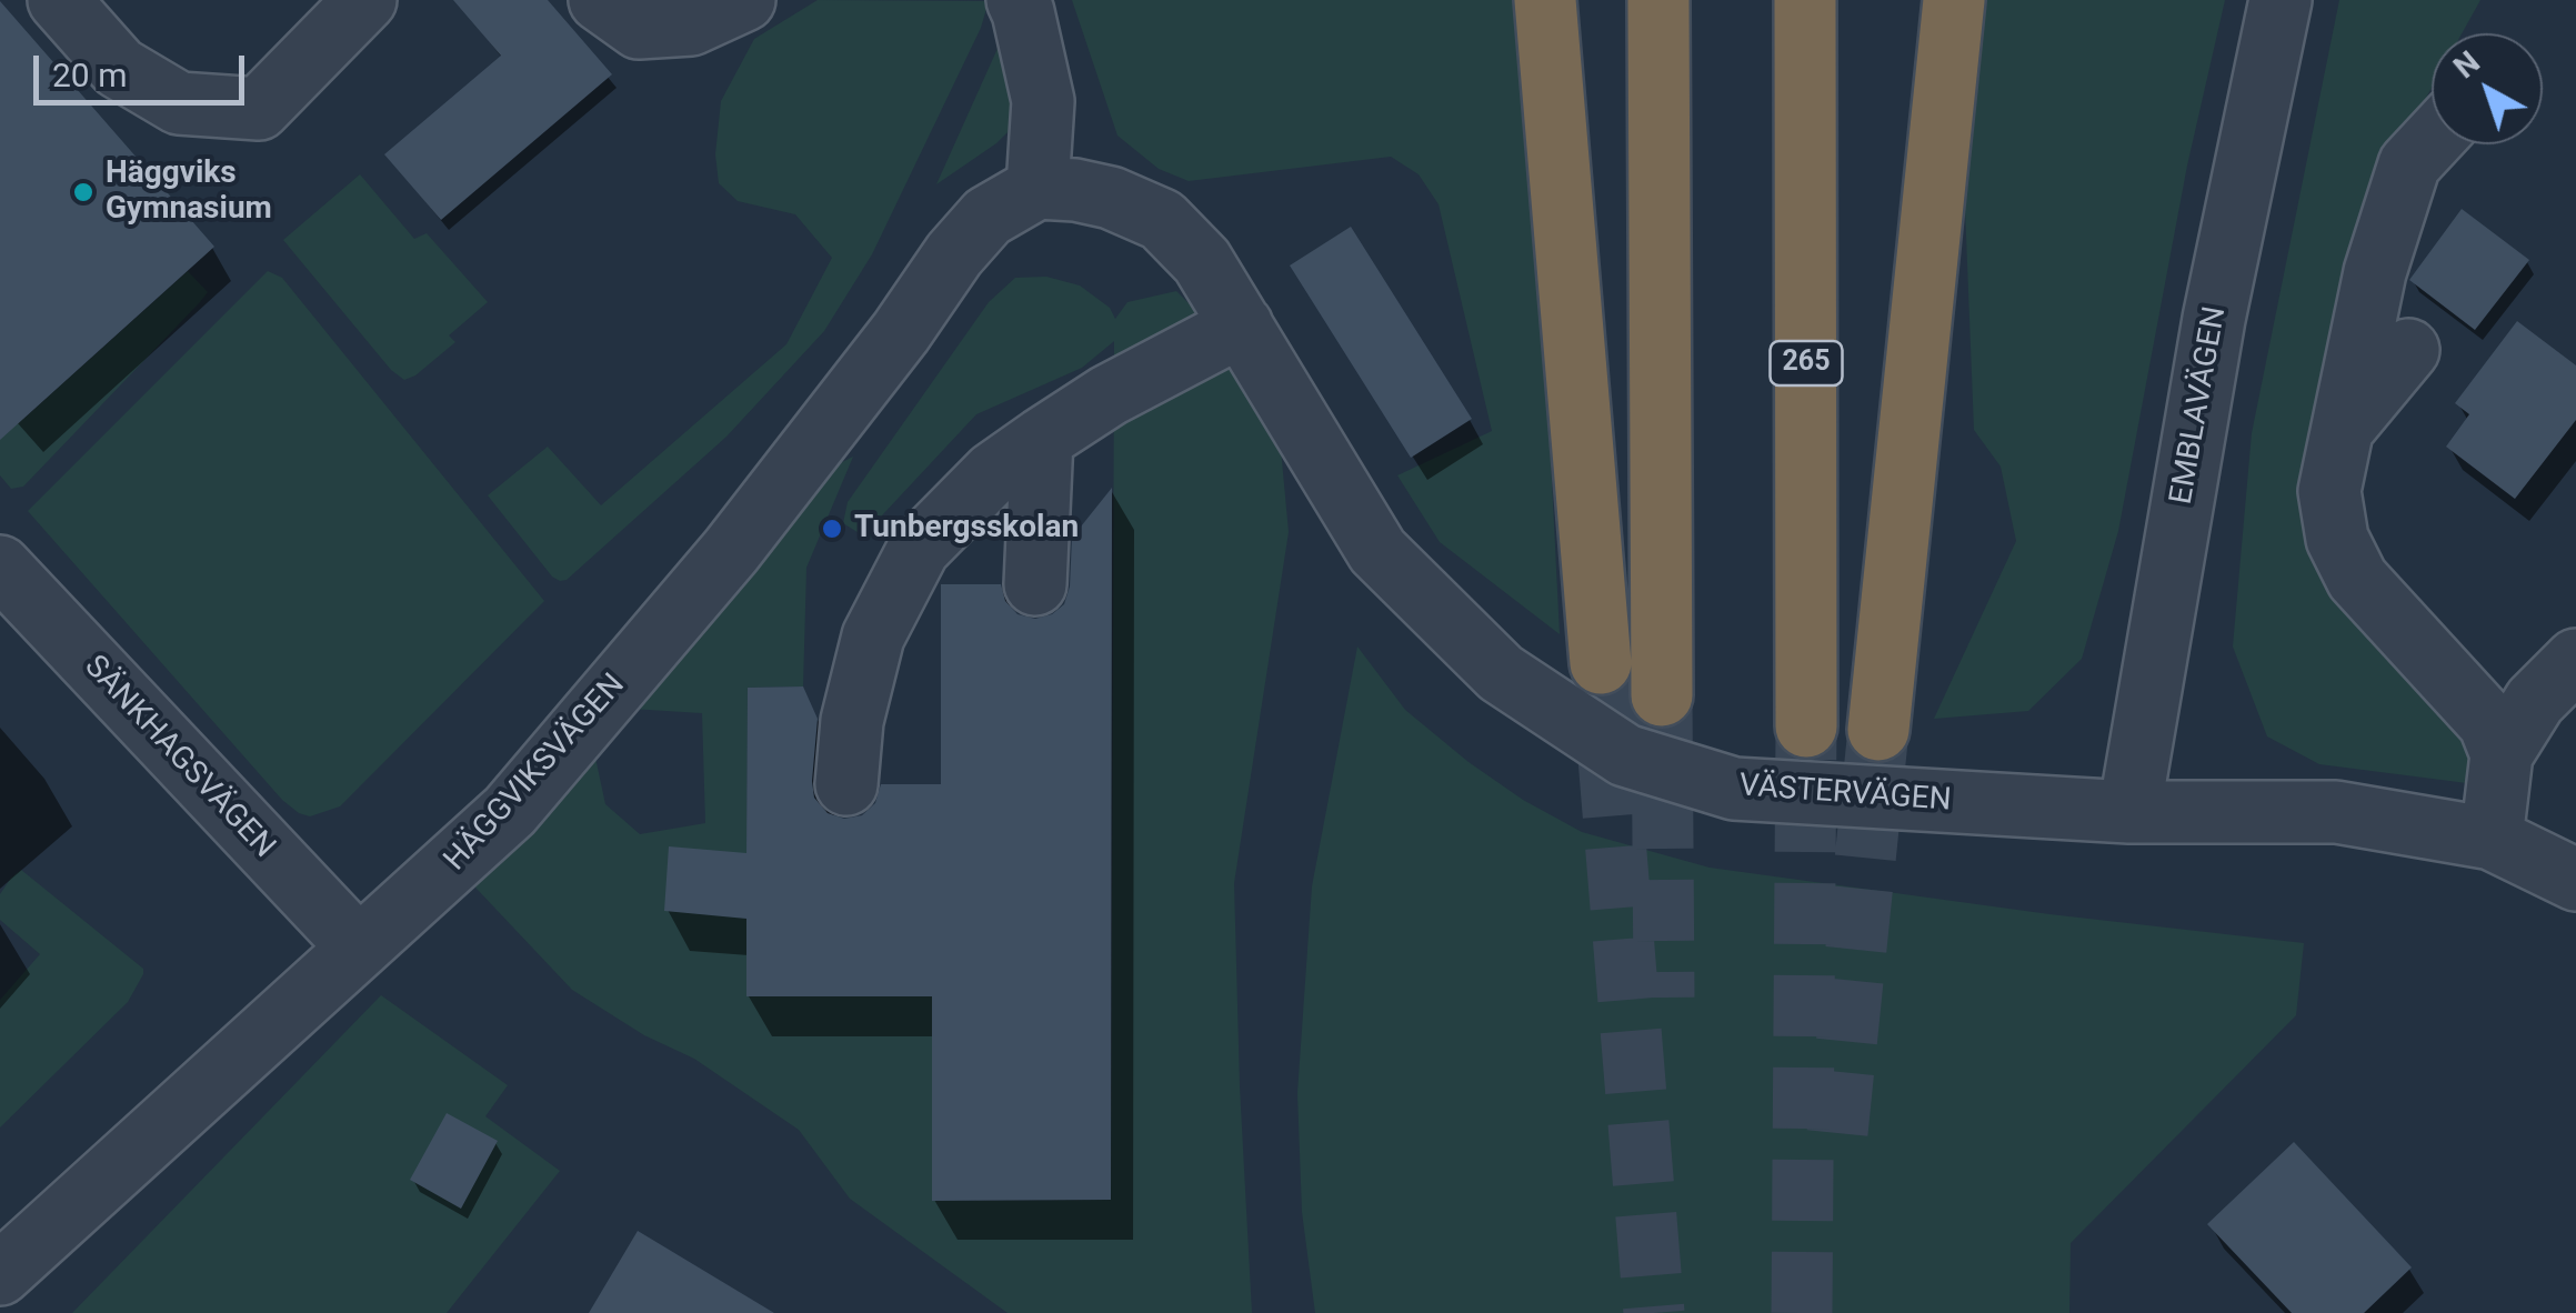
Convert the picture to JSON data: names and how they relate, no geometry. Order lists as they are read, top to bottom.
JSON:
{
  "streets": {
    "highway": ["265"],
    "street": [
      "EMBLAVÄGEN",
      "SÄNKHAGSVÄGEN",
      "HÄGGVIKSVÄGEN",
      "VÄSTERVÄGEN"
    ]
  },
  "crossings": [
    ["EMBLAVÄGEN", "VÄSTERVÄGEN"],
    ["SÄNKHAGSVÄGEN", "HÄGGVIKSVÄGEN"],
    ["HÄGGVIKSVÄGEN", "VÄSTERVÄGEN"]
  ],
  "places": ["Häggviks Gymnasium", "Tunbergsskolan"],
  "scale_bar": "20 m",
  "north": "top left"
}
